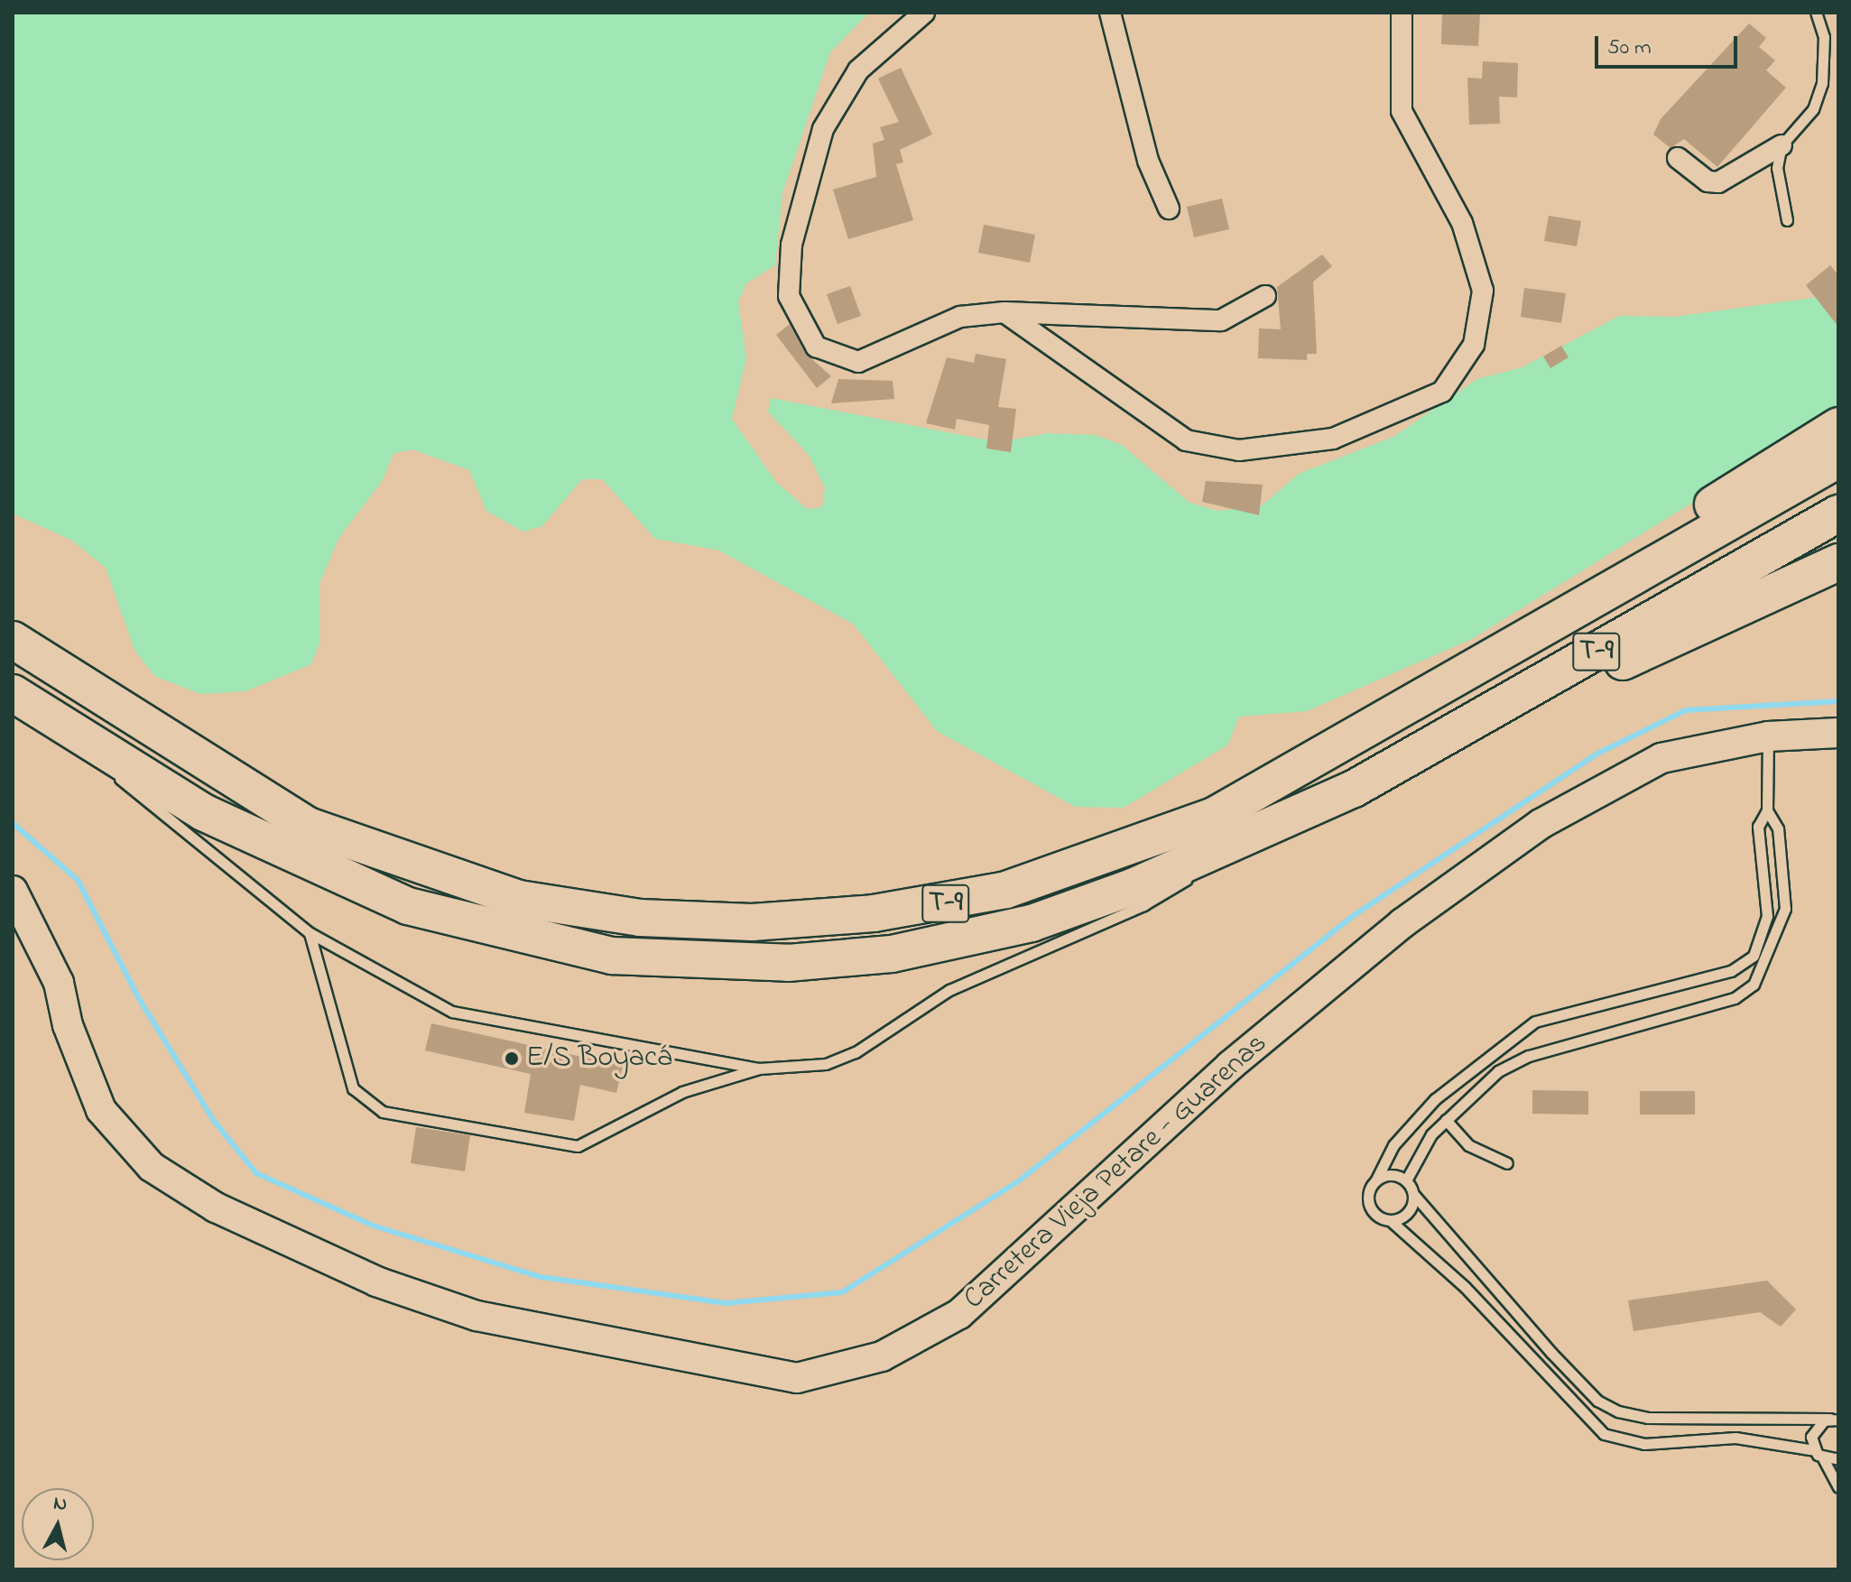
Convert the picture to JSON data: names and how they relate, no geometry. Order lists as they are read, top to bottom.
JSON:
{
  "streets": {
    "highway": ["T-9"],
    "main road": ["Carretera Vieja Petare - Guarenas"]
  },
  "places": ["E/S Boyacá"],
  "scale_bar": "50 m",
  "north": "top"
}
